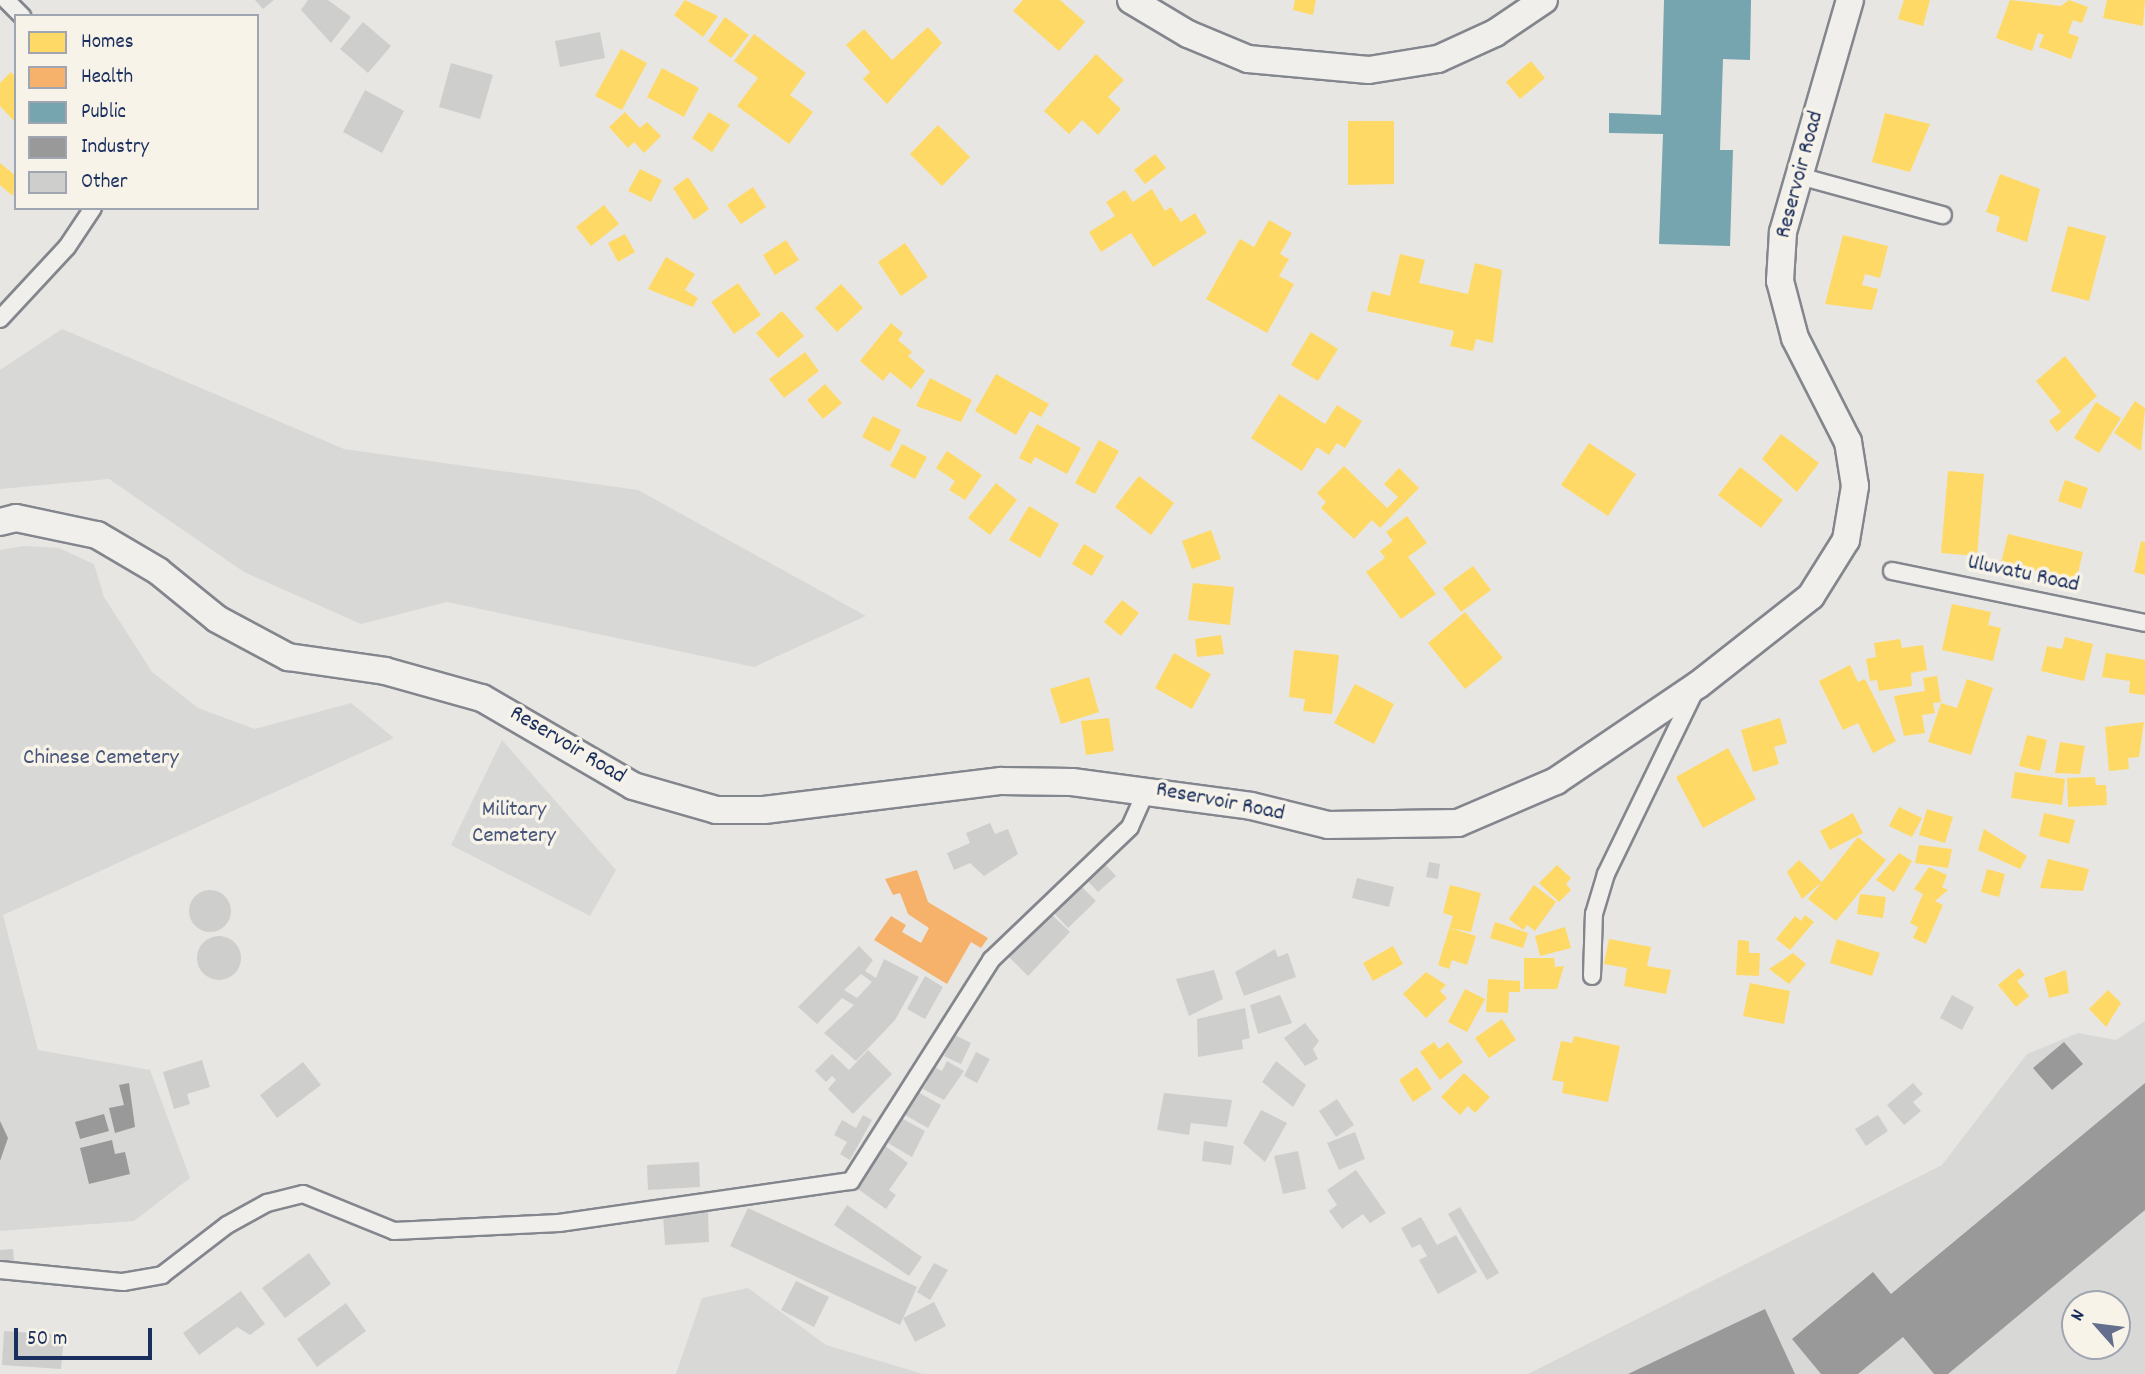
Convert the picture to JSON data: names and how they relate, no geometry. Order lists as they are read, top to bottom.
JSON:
{
  "streets": {
    "main road": ["Reservoir Road"],
    "street": ["Uluvatu Road"]
  },
  "parks": ["Chinese Cemetery", "Military Cemetery"],
  "legend": [
    "Homes",
    "Health",
    "Public",
    "Industry",
    "Other"
  ],
  "scale_bar": "50 m",
  "north": "top left"
}
